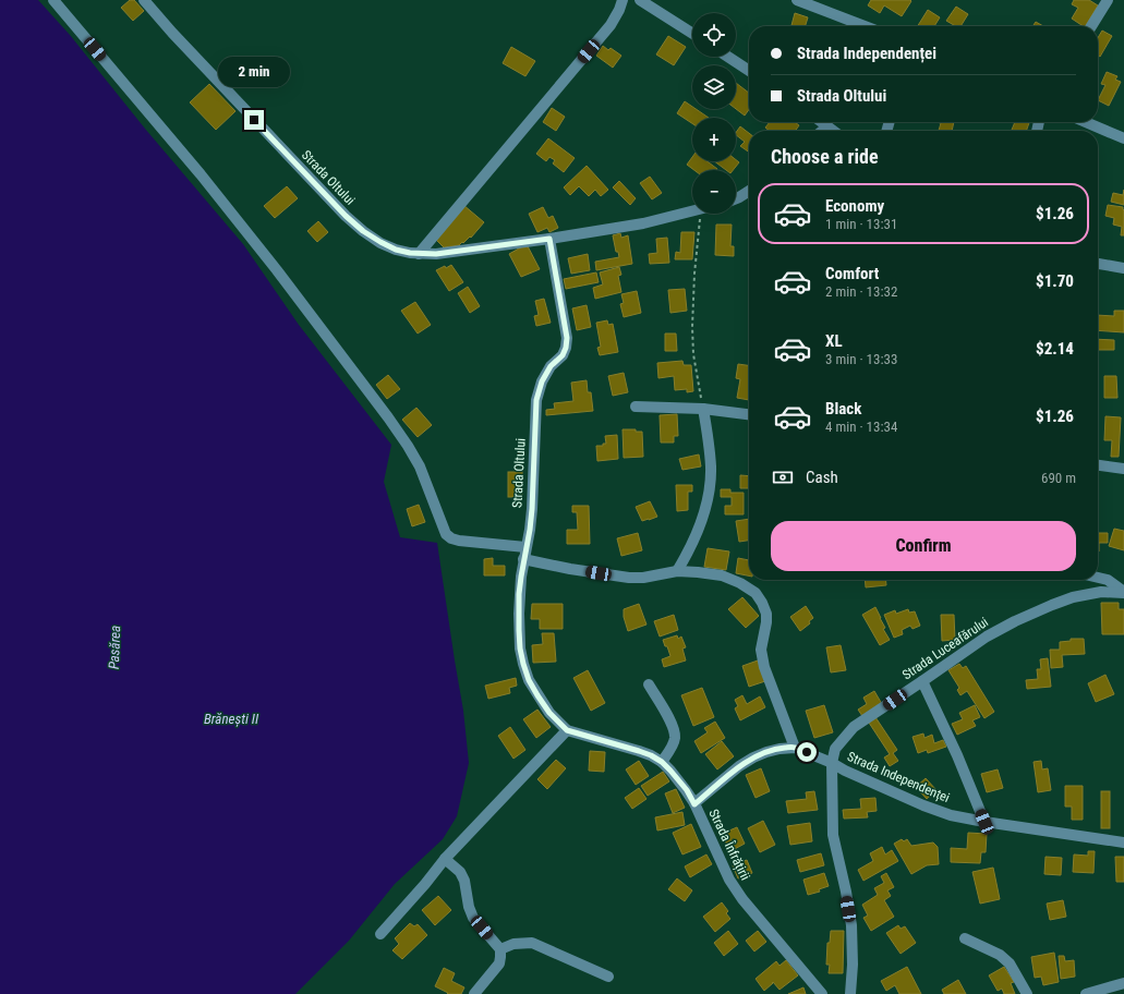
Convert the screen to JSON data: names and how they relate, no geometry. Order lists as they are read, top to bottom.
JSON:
{
  "streets": {
    "street": [
      "Strada Oltului",
      "Strada Luceafărului",
      "Strada Independenței",
      "Strada Înfrățirii"
    ]
  },
  "crossings": [
    ["Strada Oltului", "Strada Înfrățirii"],
    ["Strada Luceafărului", "Strada Independenței"],
    ["Strada Independenței", "Strada Înfrățirii"]
  ],
  "water": ["Pasărea", "Brănești II"],
  "page": {
    "map_buttons": ["+", "−"],
    "banner": ["Strada Independenței", "Strada Oltului"],
    "bubble": "2 min",
    "heading": "Choose a ride",
    "list": [
      {
        "name": "Economy",
        "note": "1 min · 13:31",
        "value": "$1.26"
      },
      {
        "name": "Comfort",
        "note": "2 min · 13:32",
        "value": "$1.70"
      },
      {
        "name": "XL",
        "note": "3 min · 13:33",
        "value": "$2.14"
      },
      {
        "name": "Black",
        "note": "4 min · 13:34",
        "value": "$1.26"
      }
    ],
    "pay": ["Cash", "690 m"],
    "buttons": "Confirm"
  }
}
